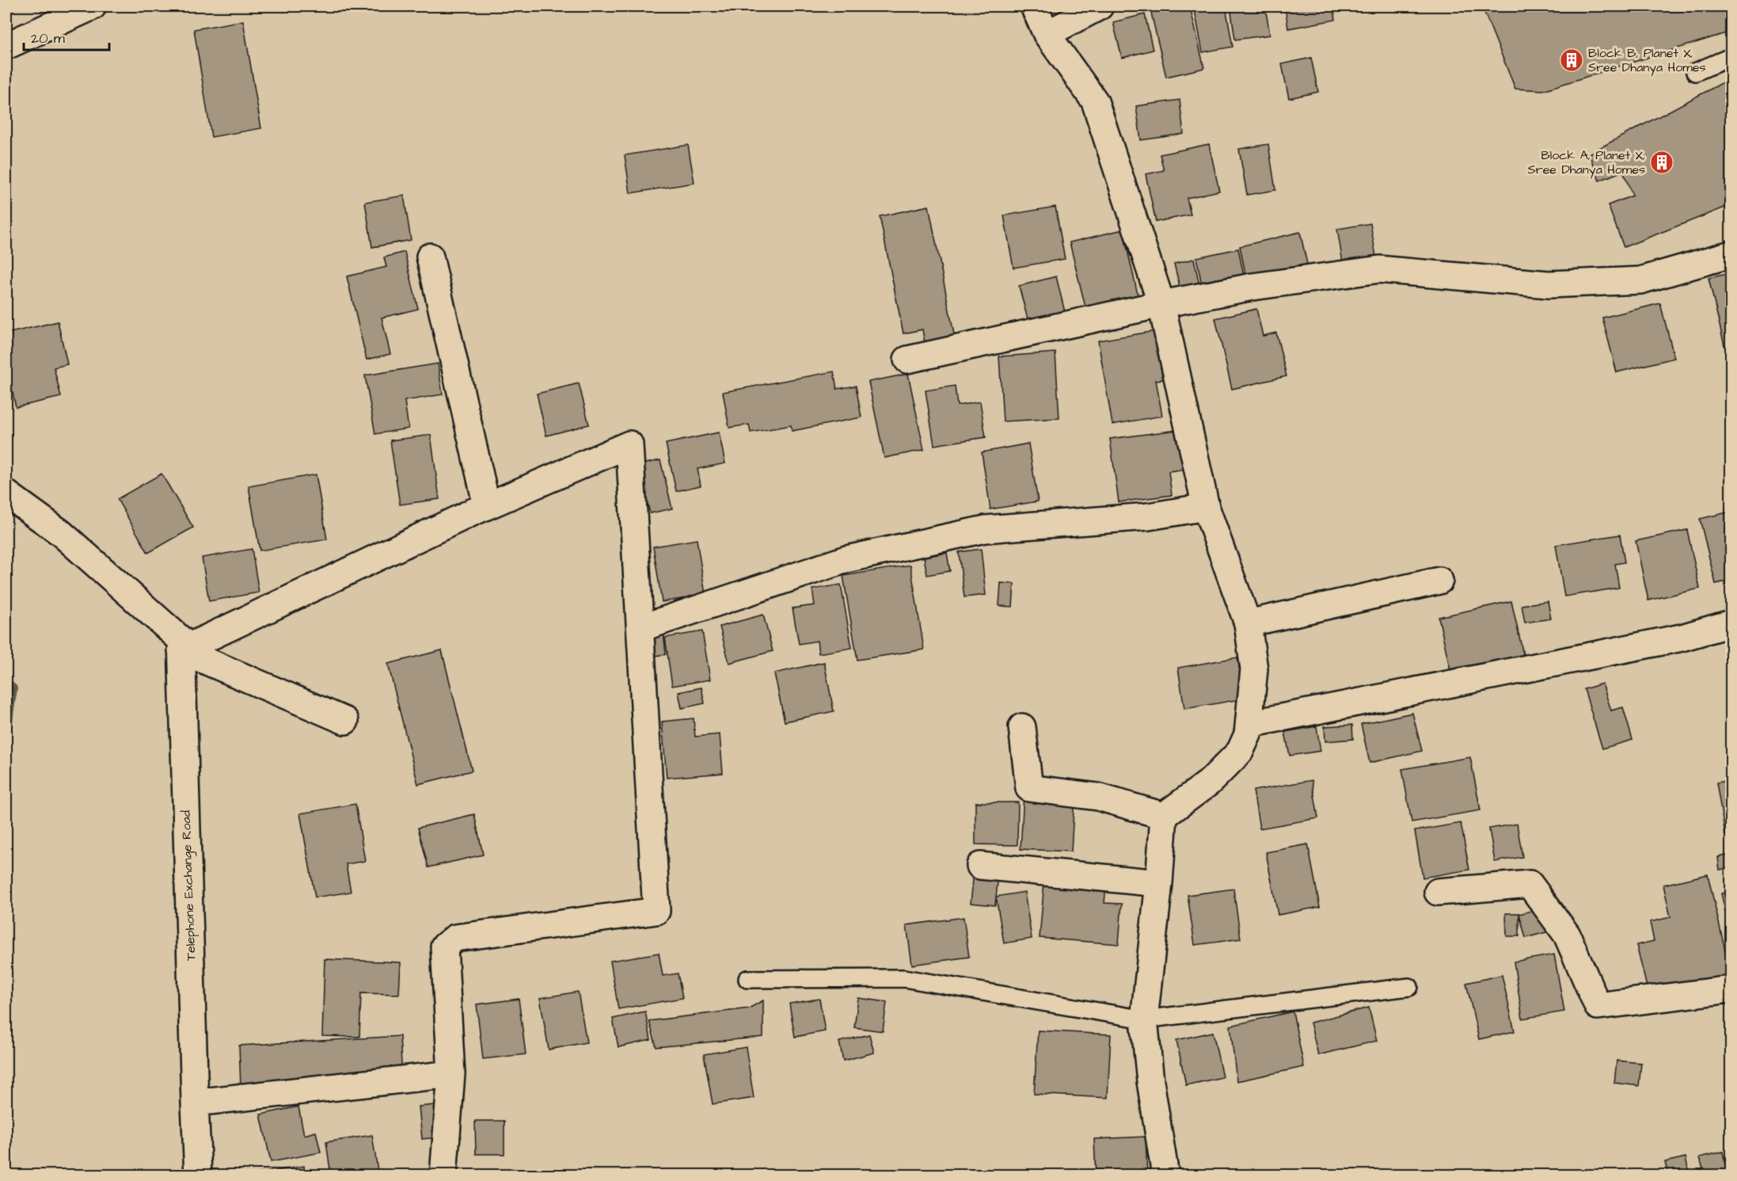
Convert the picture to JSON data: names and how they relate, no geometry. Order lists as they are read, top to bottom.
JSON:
{
  "streets": {
    "street": ["Telephone Exchange Road"]
  },
  "places": {
    "building": ["Block B, Planet X, Sree Dhanya Homes", "Block A, Planet X, Sree Dhanya Homes"]
  },
  "scale_bar": "20 m"
}
